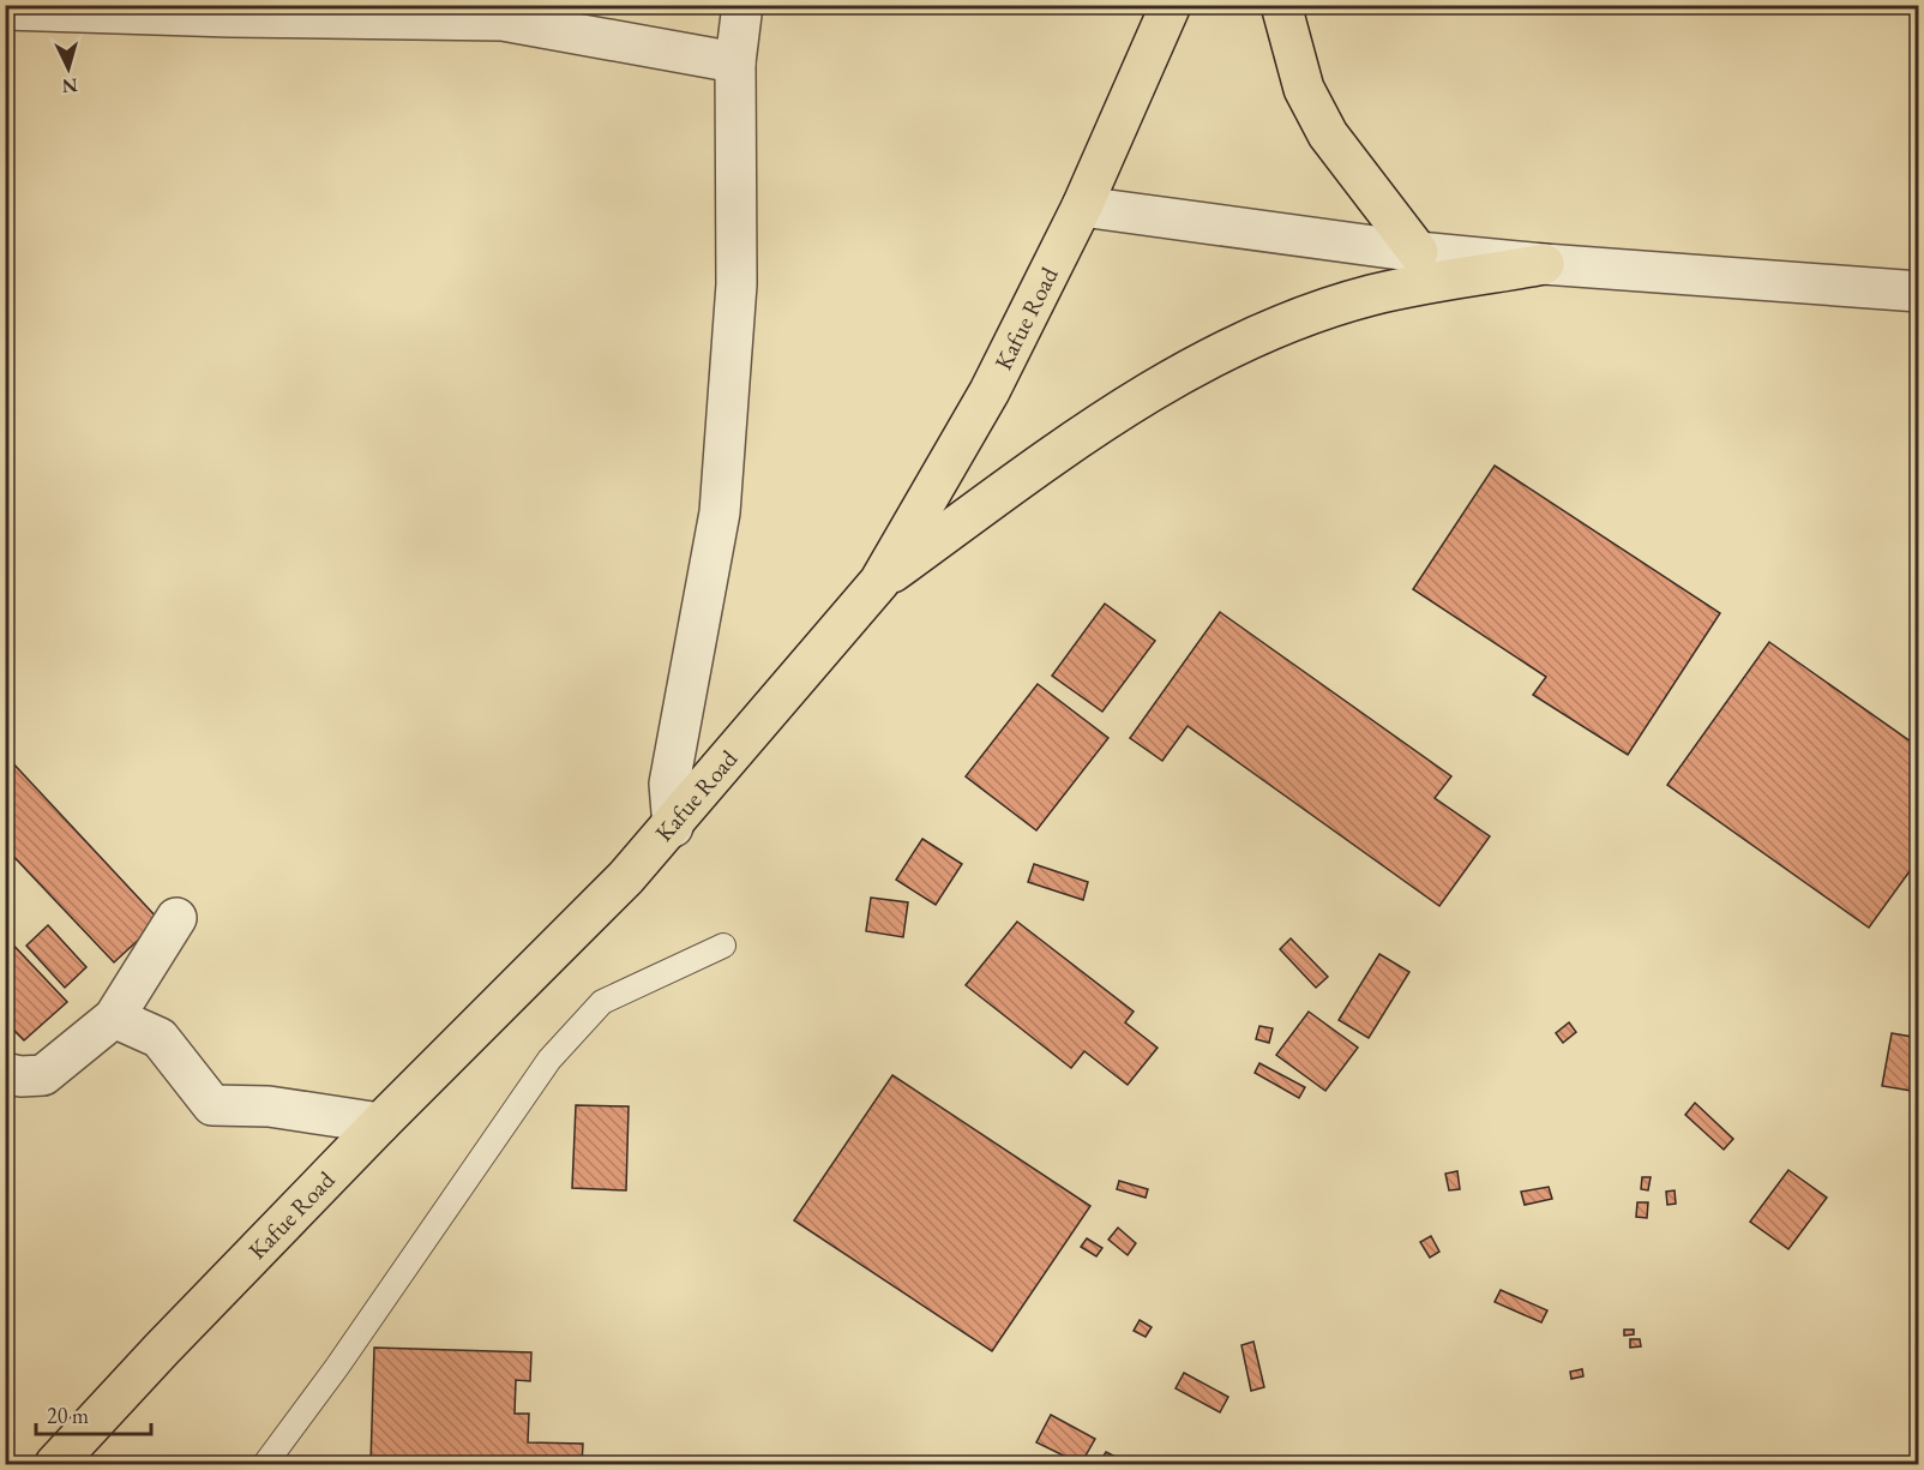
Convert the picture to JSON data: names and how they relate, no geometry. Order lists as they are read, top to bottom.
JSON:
{
  "streets": {
    "highway": ["Kafue Road"]
  },
  "scale_bar": "20 m",
  "north": "bottom"
}
